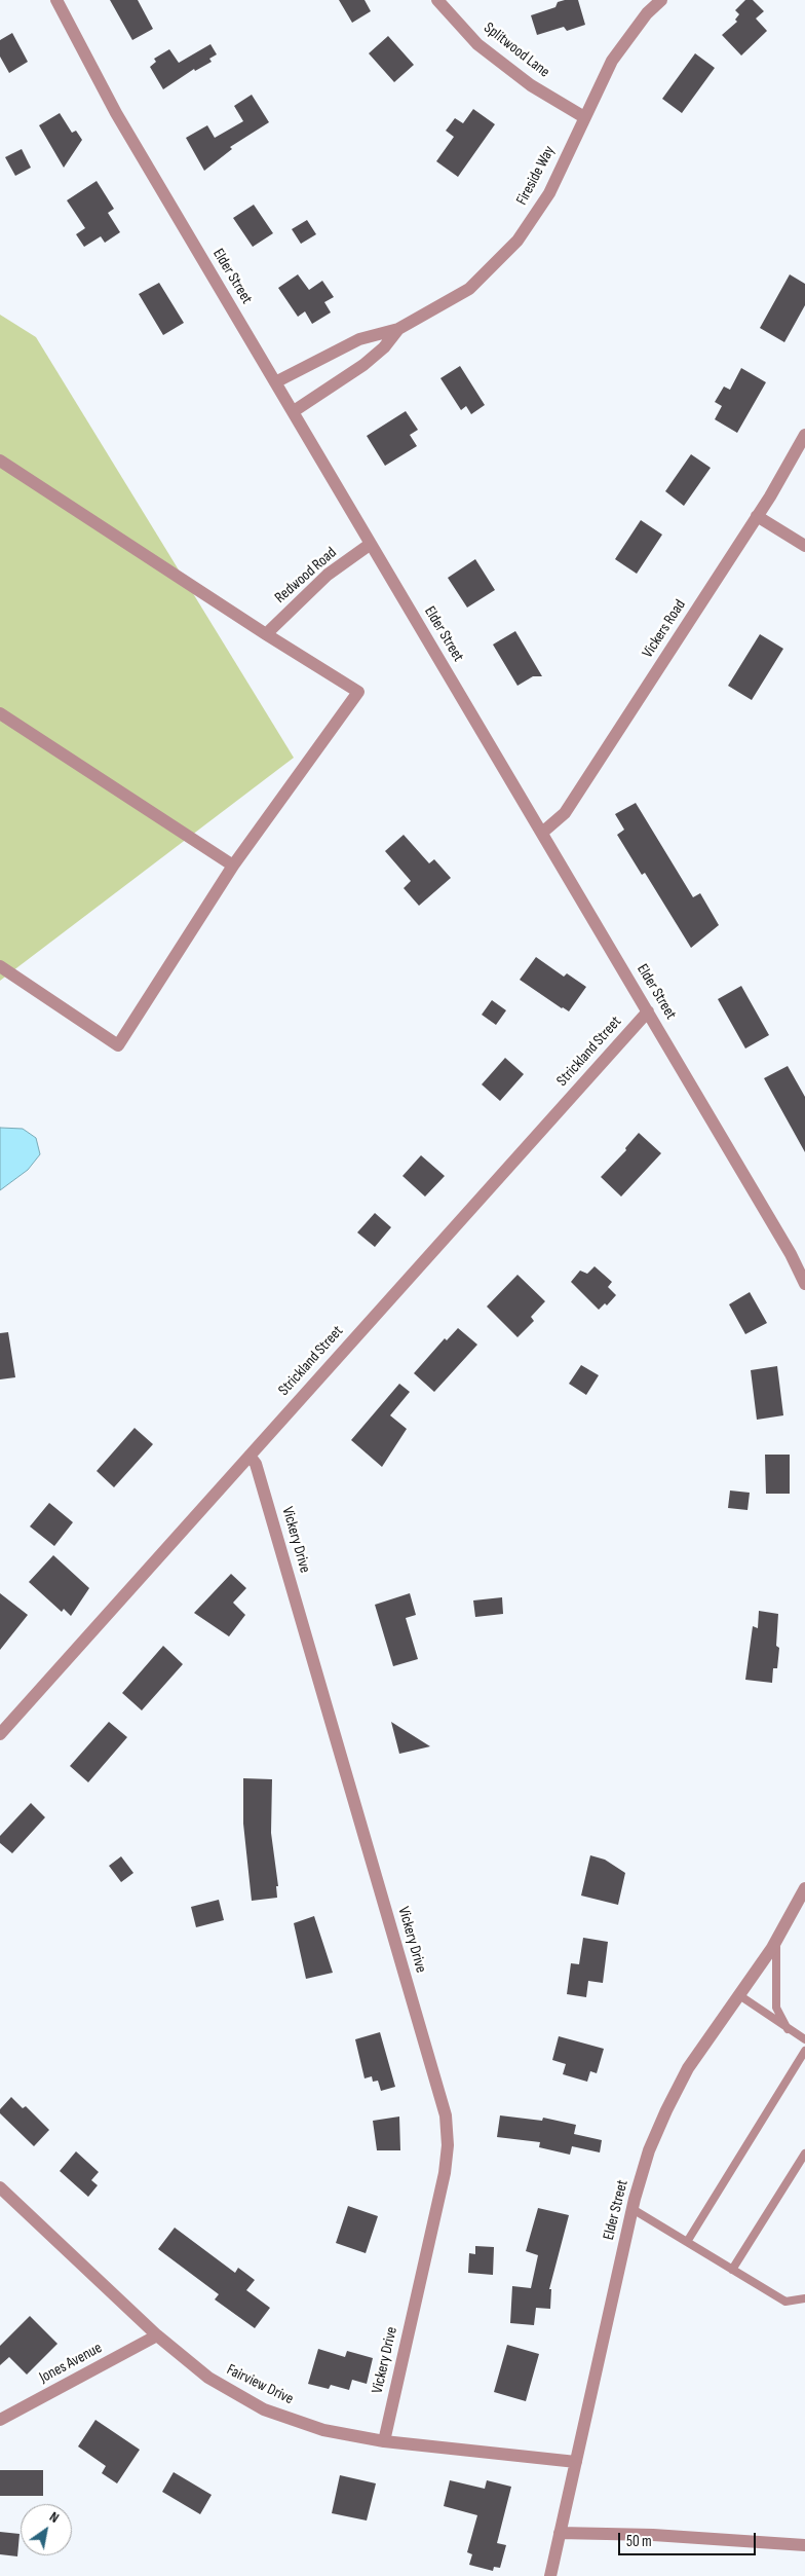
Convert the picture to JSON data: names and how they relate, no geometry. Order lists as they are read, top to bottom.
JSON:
{
  "streets": {
    "street": [
      "Splitwood Lane",
      "Fireside Way",
      "Elder Street",
      "Redwood Road",
      "Vickers Road",
      "Strickland Street",
      "Vickery Drive",
      "Jones Avenue",
      "Fairview Drive"
    ]
  },
  "crossings": [
    ["Splitwood Lane", "Fireside Way"],
    ["Fireside Way", "Elder Street"],
    ["Elder Street", "Redwood Road"],
    ["Elder Street", "Vickers Road"],
    ["Elder Street", "Strickland Street"],
    ["Elder Street", "Fairview Drive"],
    ["Strickland Street", "Vickery Drive"],
    ["Vickery Drive", "Fairview Drive"],
    ["Jones Avenue", "Fairview Drive"]
  ],
  "scale_bar": "50 m",
  "north": "top right"
}
